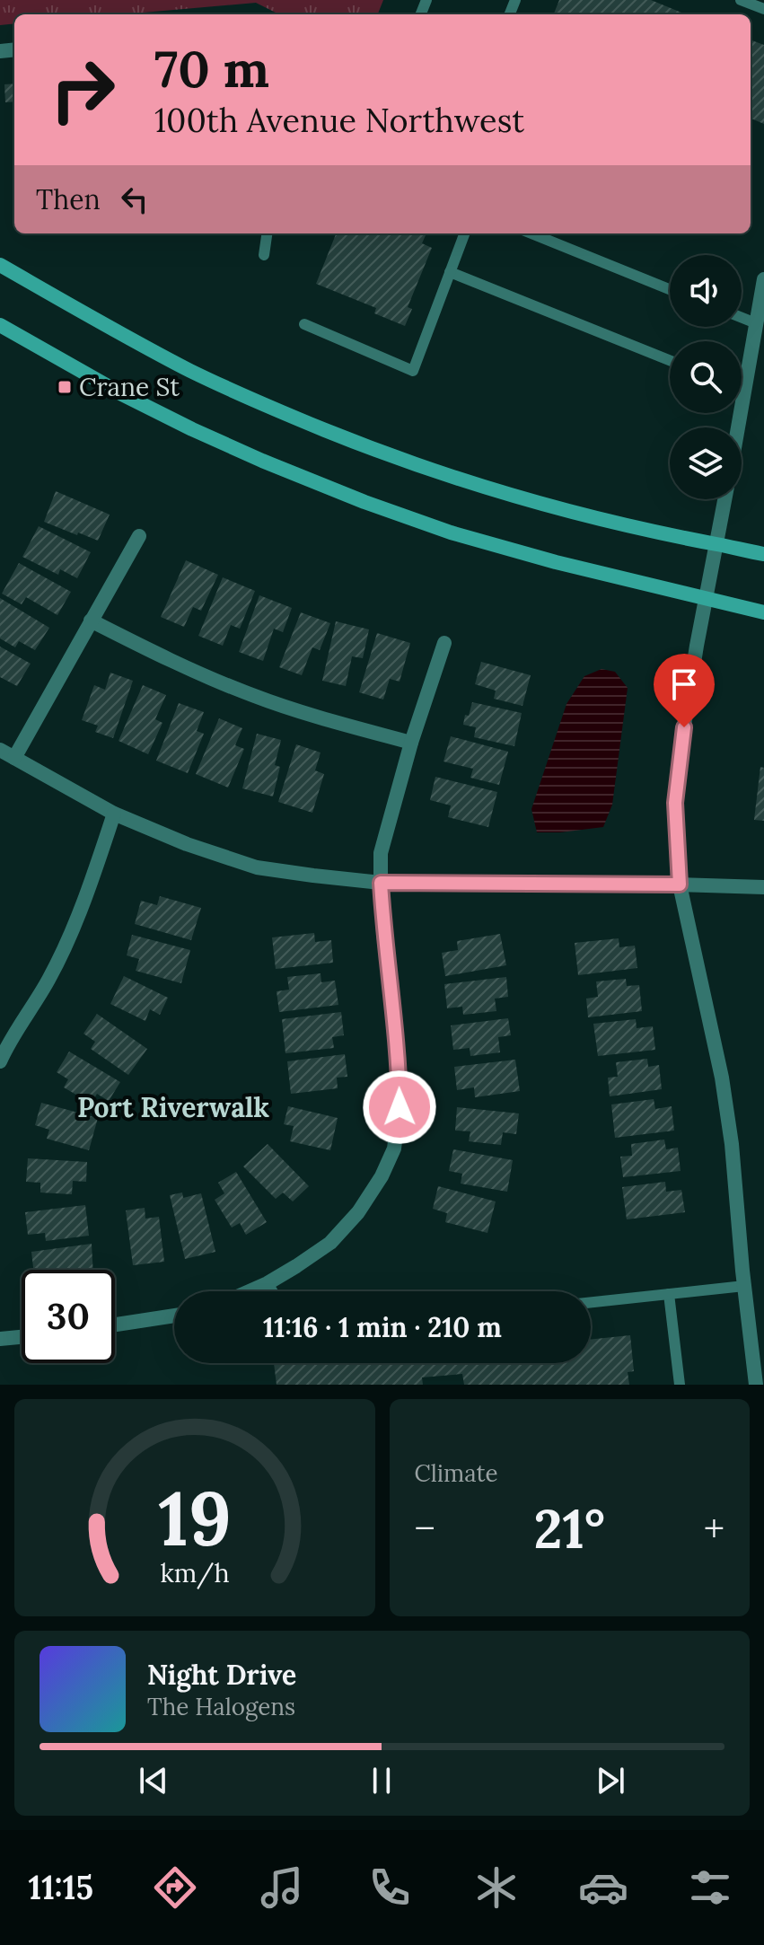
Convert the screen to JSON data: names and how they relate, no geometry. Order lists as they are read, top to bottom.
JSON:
{
  "districts": ["Port Riverwalk"],
  "places": {
    "transit": ["Crane St"]
  },
  "page": {
    "turn": ["70 m", "100th Avenue Northwest"],
    "then": "Then",
    "limit": "30",
    "trip": "11:16 · 1 min · 210 m",
    "tile": "Climate",
    "heat": ["−", "21°", "+"],
    "song": ["Night Drive", "The Halogens"],
    "tabs": "11:15",
    "gauge": ["19", "km/h"]
  }
}
